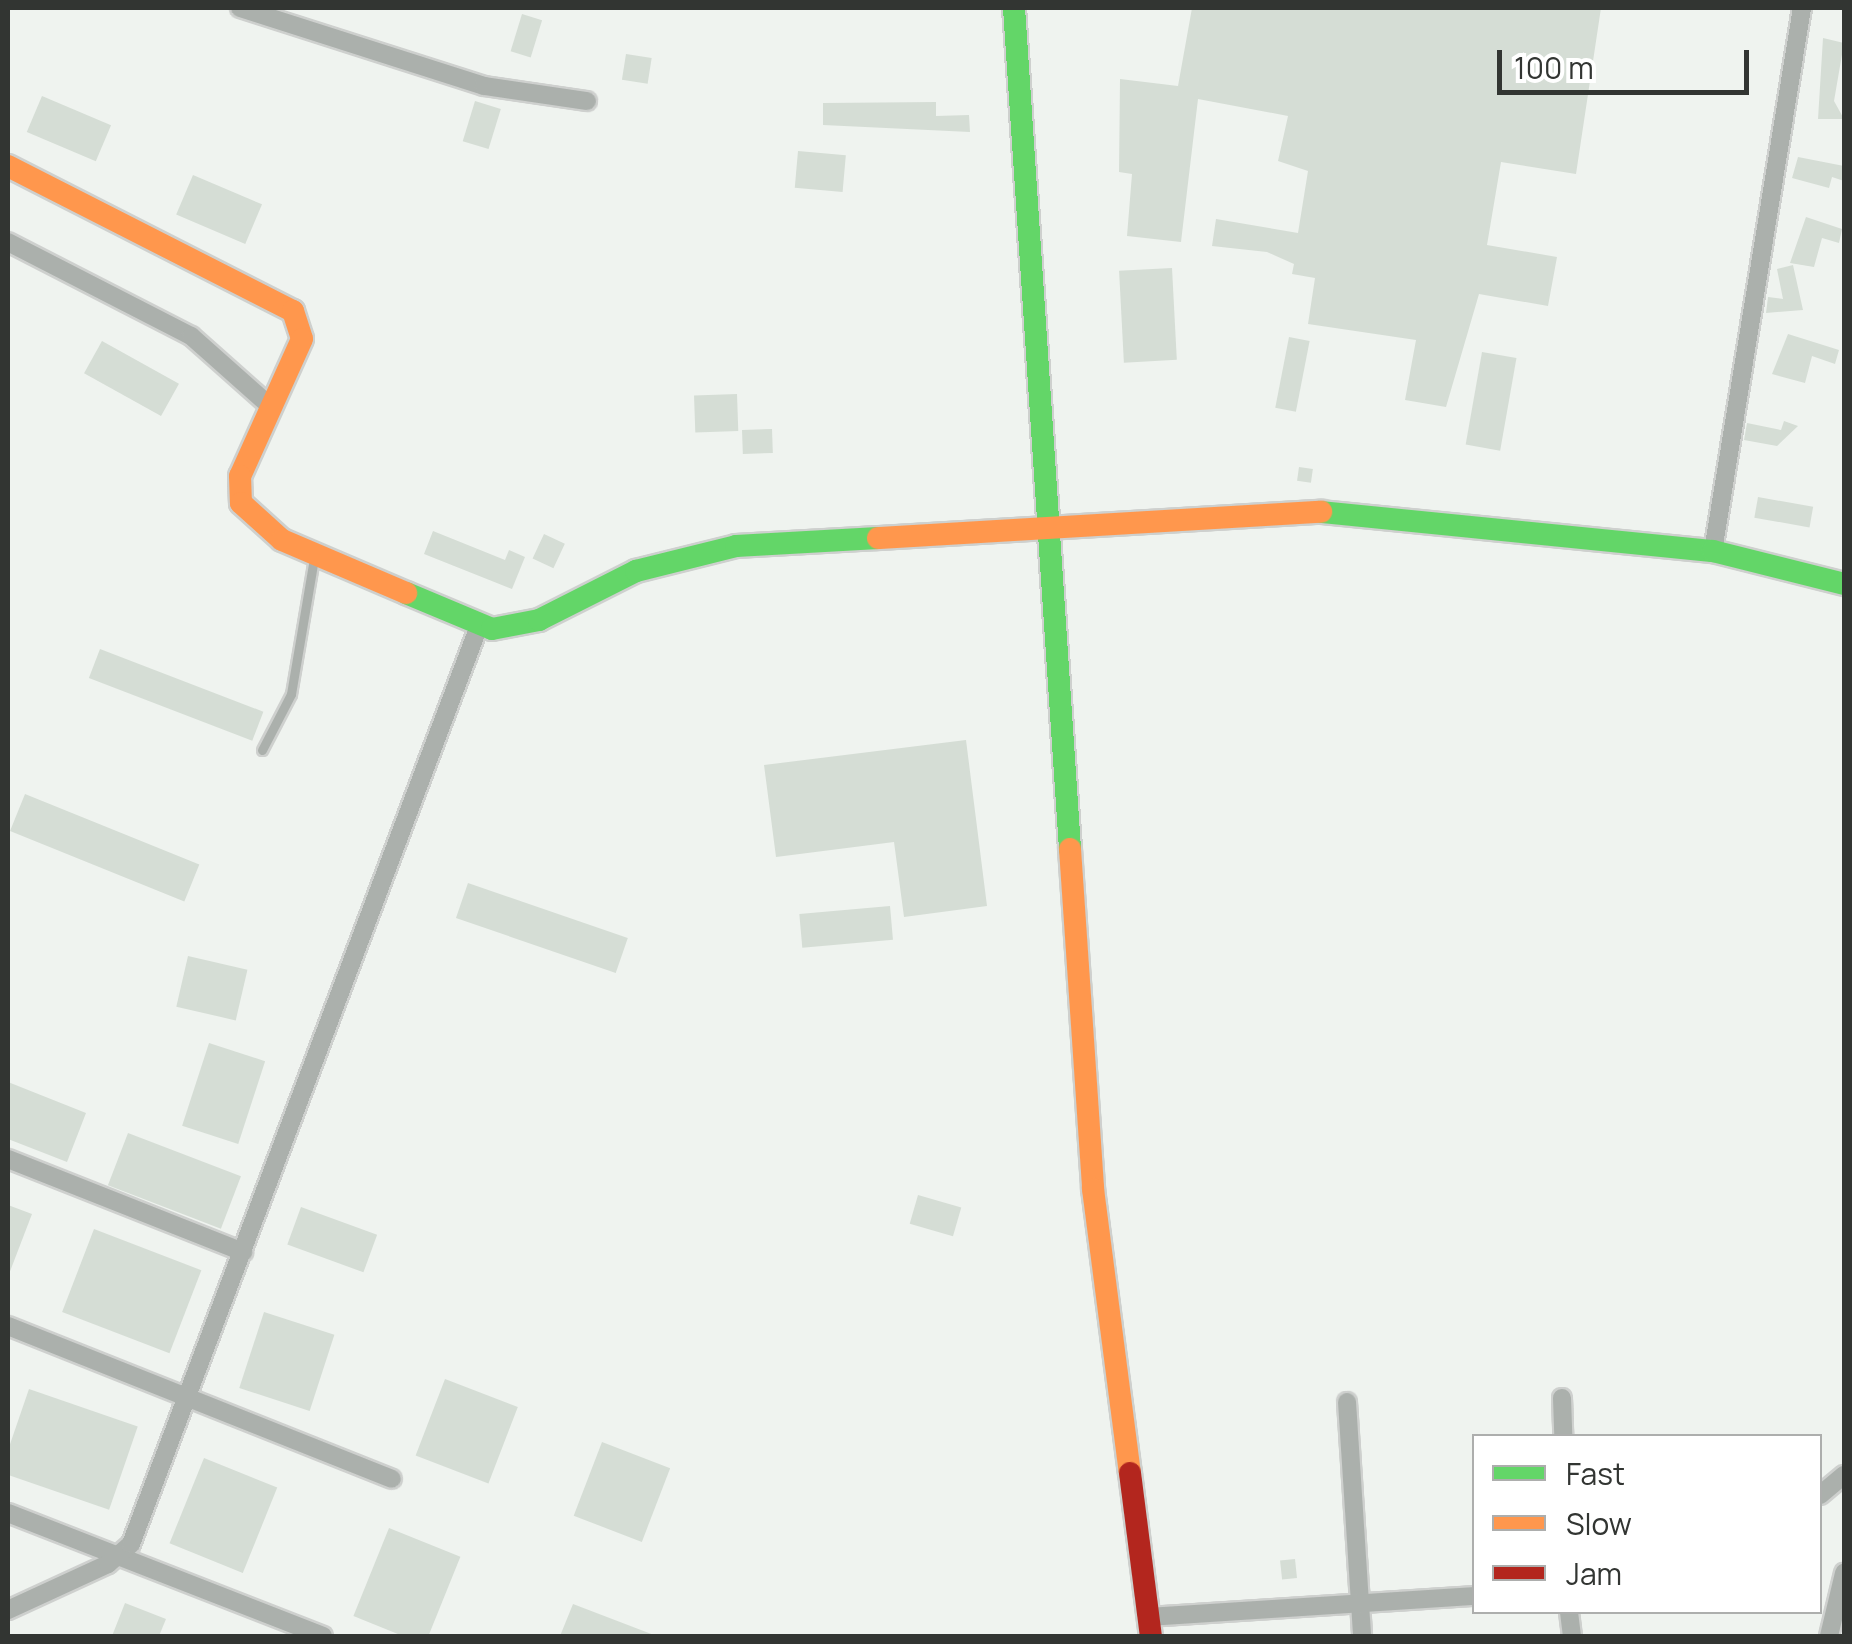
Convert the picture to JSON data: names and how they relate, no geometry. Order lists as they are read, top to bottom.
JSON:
{
  "legend": ["Fast", "Slow", "Jam"],
  "scale_bar": "100 m"
}
